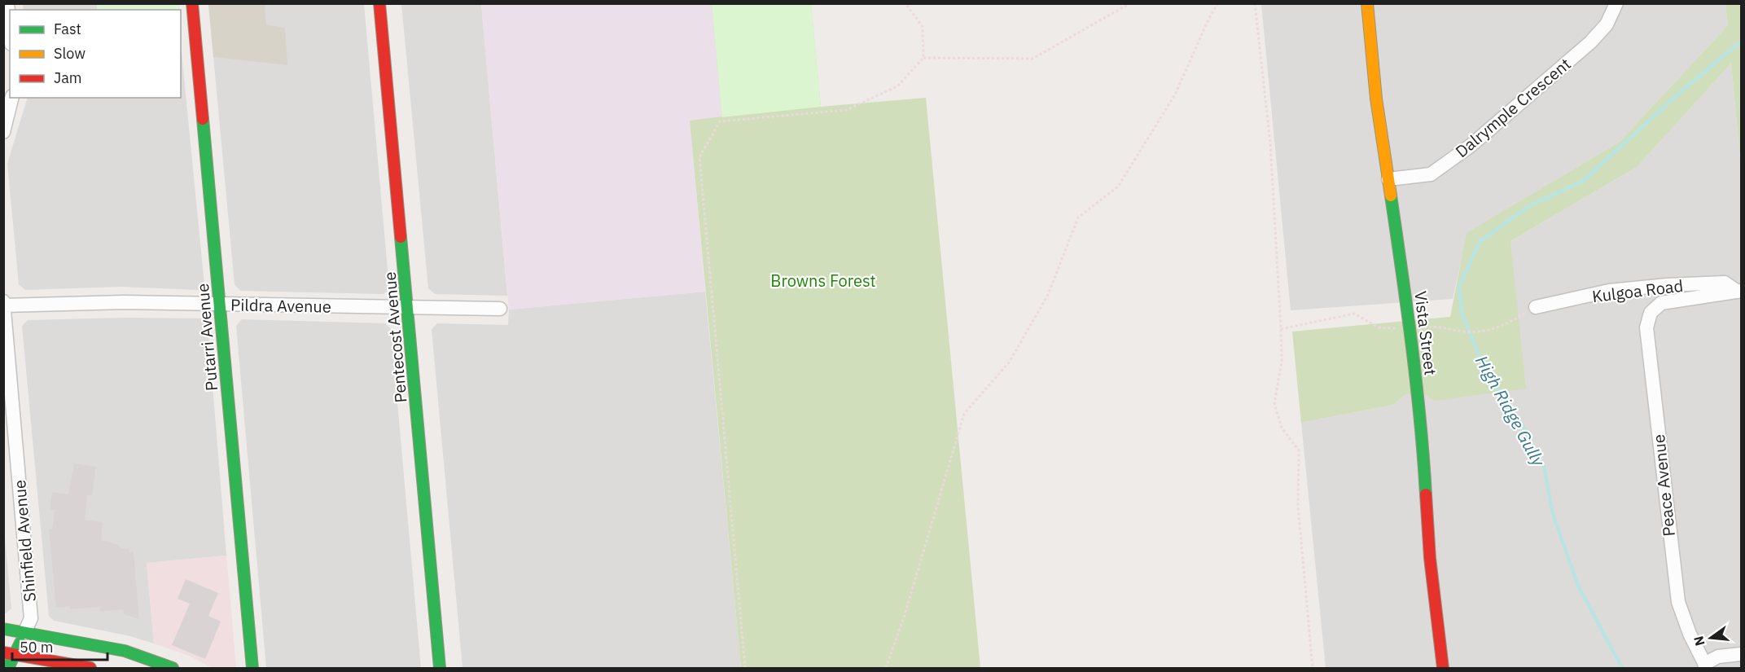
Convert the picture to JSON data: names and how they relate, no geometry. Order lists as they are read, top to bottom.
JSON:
{
  "streets": {
    "main road": ["Vista Street", "Putarri Avenue", "Pentecost Avenue"],
    "street": [
      "Dalrymple Crescent",
      "Kulgoa Road",
      "Pildra Avenue",
      "Peace Avenue",
      "Shinfield Avenue"
    ]
  },
  "crossings": [
    ["Dalrymple Crescent", "Vista Street"],
    ["Kulgoa Road", "Peace Avenue"],
    ["Pildra Avenue", "Putarri Avenue"],
    ["Pildra Avenue", "Pentecost Avenue"],
    ["Pildra Avenue", "Shinfield Avenue"]
  ],
  "water": ["High Ridge Gully"],
  "parks": ["Browns Forest"],
  "legend": ["Fast", "Slow", "Jam"],
  "scale_bar": "50 m",
  "north": "left"
}
